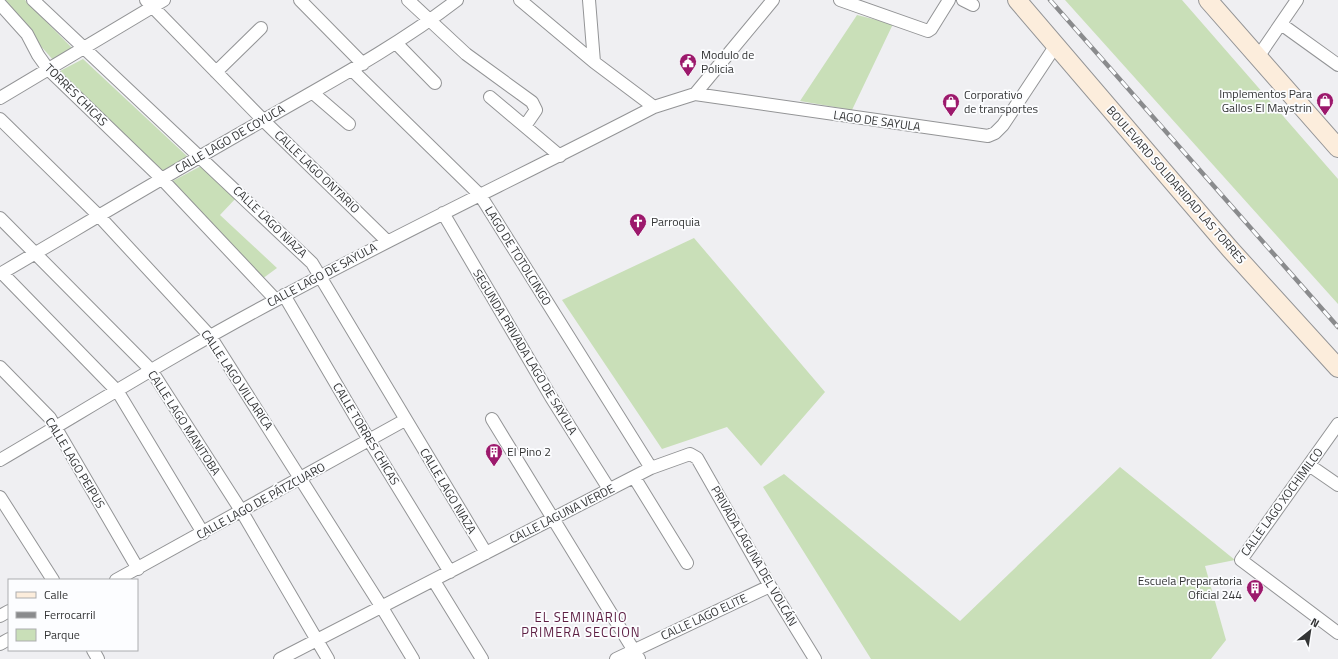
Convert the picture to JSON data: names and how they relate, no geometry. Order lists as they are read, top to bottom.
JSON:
{
  "streets": {
    "main road": ["BOULEVARD SOLIDARIDAD LAS TORRES"],
    "street": [
      "TORRES CHICAS",
      "LAGO DE SAYULA",
      "CALLE LAGO DE COYUCA",
      "CALLE LAGO ONTARIO",
      "CALLE LAGO NIAZA",
      "LAGO DE TOTOLCINGO",
      "CALLE LAGO DE SAYULA",
      "SEGUNDA PRIVADA LAGO DE SAYULA",
      "CALLE LAGO VILLARICA",
      "CALLE LAGO MANITOBA",
      "CALLE TORRES CHICAS",
      "CALLE LAGO PEIPUS",
      "CALLE LAGO DE PÁTZCUARO",
      "CALLE LAGO XOCHIMILCO",
      "CALLE LAGUNA VERDE",
      "PRIVADA LAGUNA DEL VOLCÁN",
      "CALLE LAGO ELITE"
    ]
  },
  "crossings": [
    ["TORRES CHICAS", "CALLE LAGO DE COYUCA"],
    ["TORRES CHICAS", "CALLE TORRES CHICAS"],
    ["LAGO DE SAYULA", "BOULEVARD SOLIDARIDAD LAS TORRES"],
    ["LAGO DE SAYULA", "CALLE LAGO DE SAYULA"],
    ["CALLE LAGO DE COYUCA", "CALLE LAGO ONTARIO"],
    ["CALLE LAGO DE COYUCA", "CALLE LAGO NIAZA"],
    ["CALLE LAGO DE COYUCA", "LAGO DE TOTOLCINGO"],
    ["CALLE LAGO DE COYUCA", "CALLE LAGO VILLARICA"],
    ["CALLE LAGO DE COYUCA", "CALLE LAGO MANITOBA"],
    ["CALLE LAGO DE COYUCA", "CALLE TORRES CHICAS"],
    ["CALLE LAGO ONTARIO", "CALLE LAGO DE SAYULA"],
    ["CALLE LAGO NIAZA", "CALLE LAGO DE SAYULA"],
    ["CALLE LAGO NIAZA", "CALLE LAGO DE PÁTZCUARO"],
    ["CALLE LAGO NIAZA", "CALLE LAGUNA VERDE"],
    ["LAGO DE TOTOLCINGO", "CALLE LAGO DE SAYULA"],
    ["LAGO DE TOTOLCINGO", "CALLE LAGUNA VERDE"],
    ["CALLE LAGO DE SAYULA", "SEGUNDA PRIVADA LAGO DE SAYULA"],
    ["CALLE LAGO DE SAYULA", "CALLE LAGO VILLARICA"],
    ["CALLE LAGO DE SAYULA", "CALLE LAGO MANITOBA"],
    ["CALLE LAGO DE SAYULA", "CALLE TORRES CHICAS"],
    ["CALLE LAGO DE SAYULA", "CALLE LAGO PEIPUS"],
    ["SEGUNDA PRIVADA LAGO DE SAYULA", "CALLE LAGUNA VERDE"],
    ["CALLE LAGO VILLARICA", "CALLE LAGO DE PÁTZCUARO"],
    ["CALLE LAGO VILLARICA", "CALLE LAGUNA VERDE"],
    ["CALLE LAGO MANITOBA", "CALLE LAGO DE PÁTZCUARO"],
    ["CALLE LAGO MANITOBA", "CALLE LAGUNA VERDE"],
    ["CALLE TORRES CHICAS", "CALLE LAGO DE PÁTZCUARO"],
    ["CALLE TORRES CHICAS", "CALLE LAGUNA VERDE"],
    ["CALLE LAGO PEIPUS", "CALLE LAGO DE PÁTZCUARO"],
    ["CALLE LAGUNA VERDE", "PRIVADA LAGUNA DEL VOLCÁN"],
    ["PRIVADA LAGUNA DEL VOLCÁN", "CALLE LAGO ELITE"]
  ],
  "districts": ["EL SEMINARIO PRIMERA SECCION"],
  "places": {
    "public building": ["Modulo de Policia"],
    "shop": ["Implementos Para Gallos El Maystrin", "Corporativo de transportes"],
    "church": ["Parroquia"],
    "building": ["El Pino 2", "Escuela Preparatoria Oficial 244"]
  },
  "legend": ["Calle", "Ferrocarril", "Parque"],
  "north": "top right"
}
